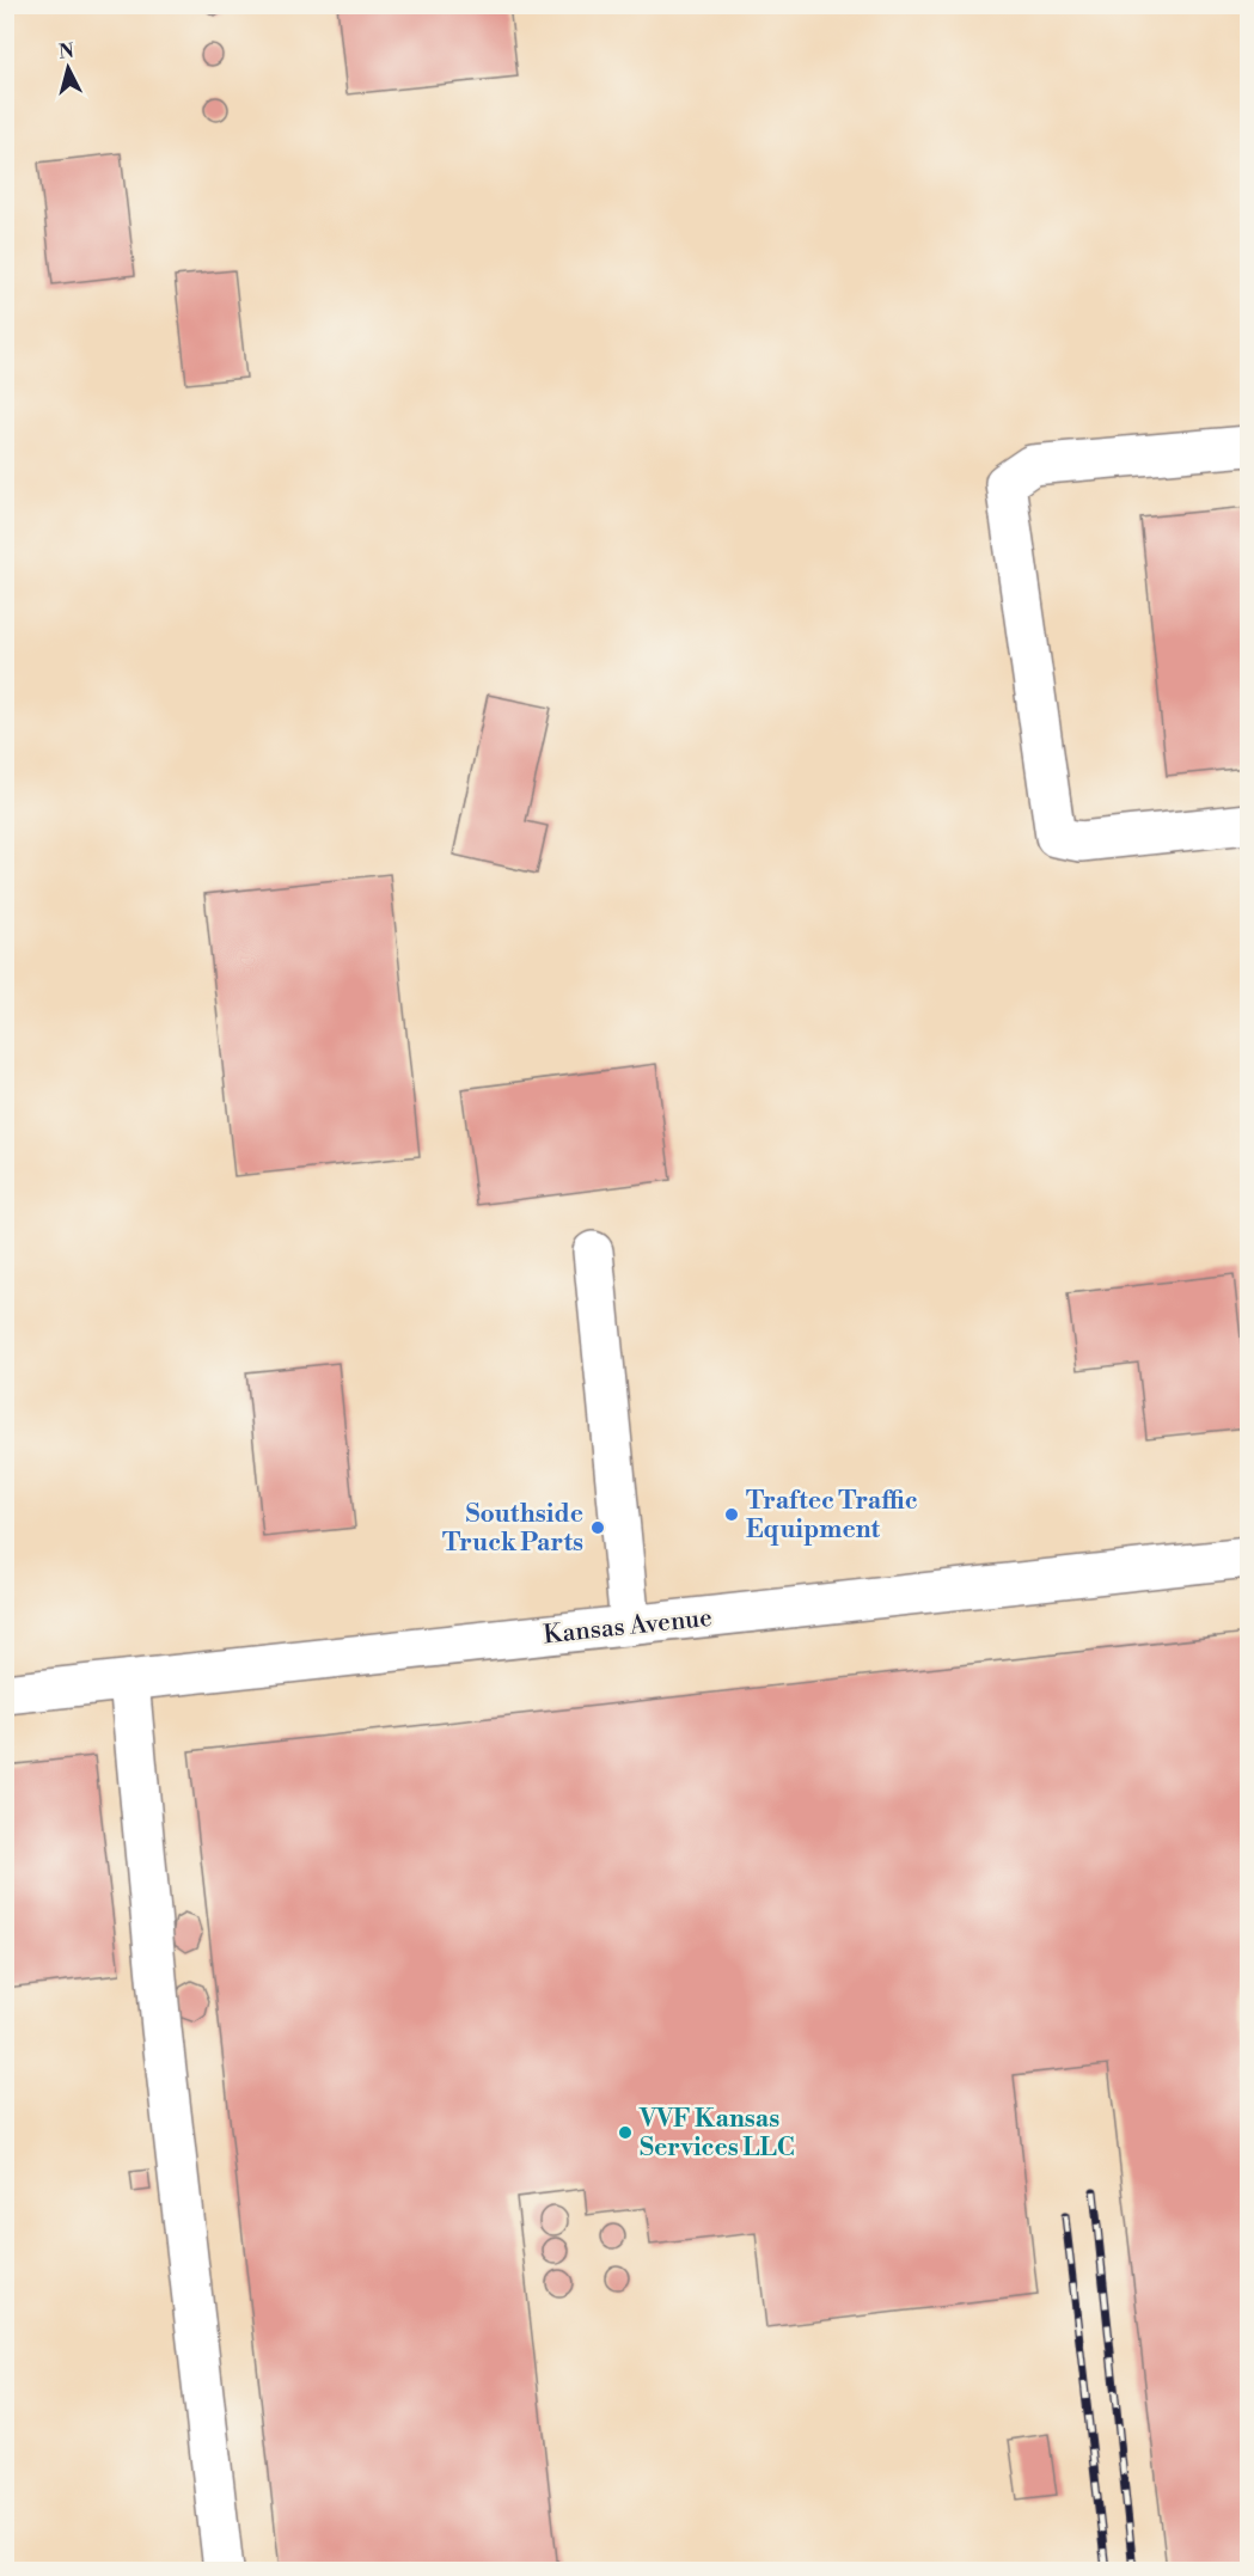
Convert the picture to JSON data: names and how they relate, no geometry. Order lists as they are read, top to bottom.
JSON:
{
  "streets": {
    "main road": ["Kansas Avenue"]
  },
  "places": ["Traftec Traffic Equipment", "Southside Truck Parts", "VVF Kansas Services LLC"],
  "north": "top"
}
